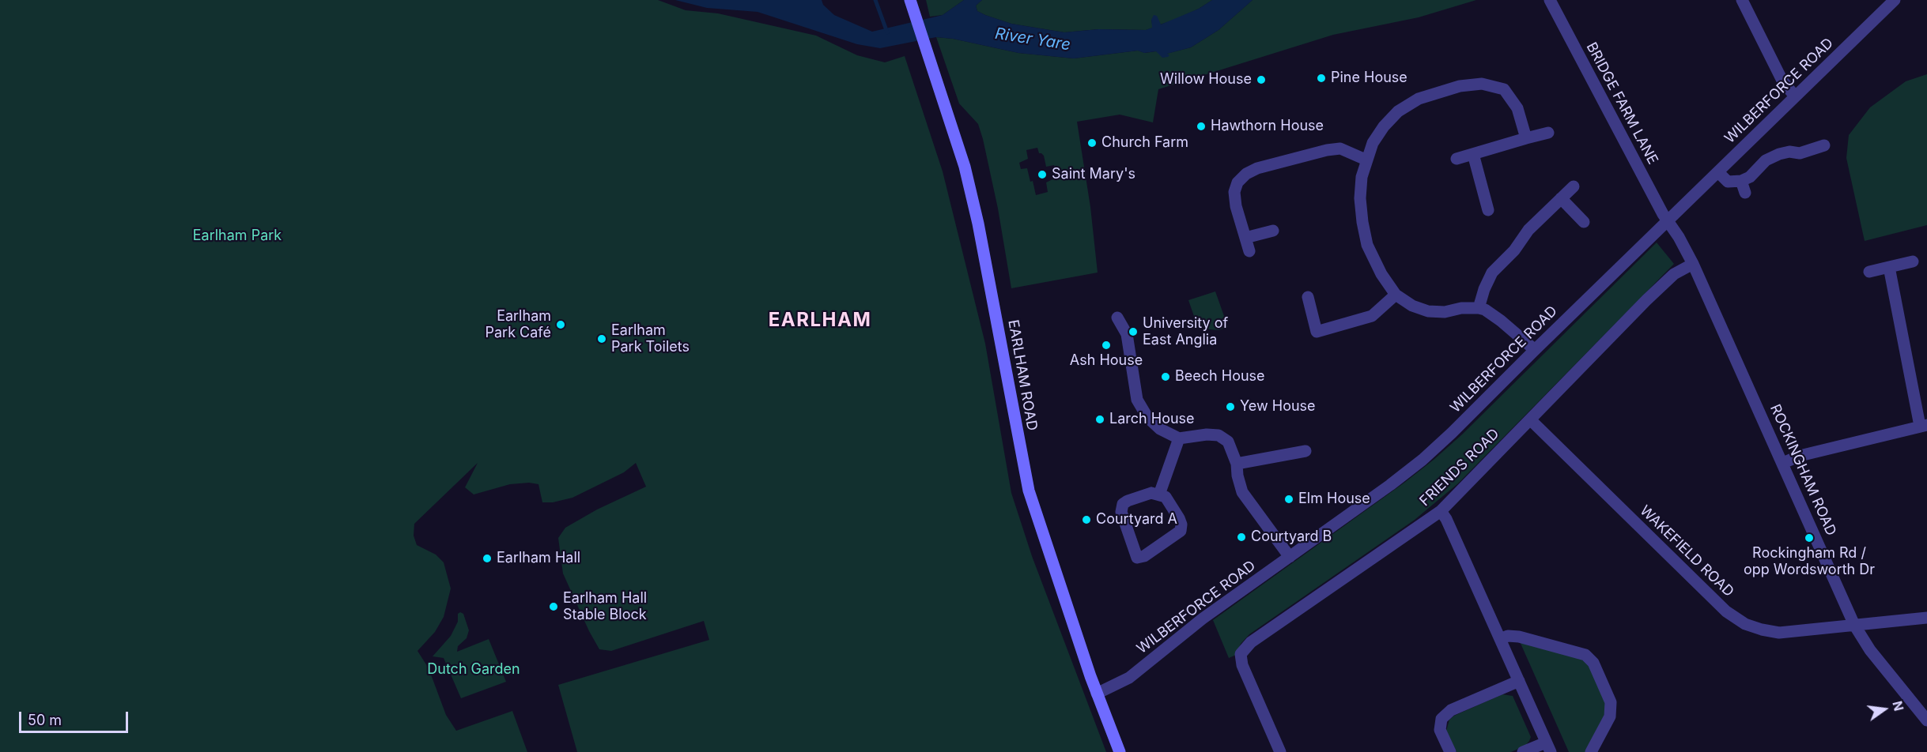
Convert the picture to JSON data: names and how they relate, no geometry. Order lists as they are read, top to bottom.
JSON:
{
  "streets": {
    "main road": ["EARLHAM ROAD"],
    "street": [
      "WILBERFORCE ROAD",
      "BRIDGE FARM LANE",
      "FRIENDS ROAD",
      "ROCKINGHAM ROAD",
      "WAKEFIELD ROAD"
    ]
  },
  "crossings": [
    ["WILBERFORCE ROAD", "BRIDGE FARM LANE"],
    ["WILBERFORCE ROAD", "EARLHAM ROAD"],
    ["WILBERFORCE ROAD", "ROCKINGHAM ROAD"],
    ["BRIDGE FARM LANE", "ROCKINGHAM ROAD"],
    ["FRIENDS ROAD", "ROCKINGHAM ROAD"],
    ["FRIENDS ROAD", "WAKEFIELD ROAD"],
    ["ROCKINGHAM ROAD", "WAKEFIELD ROAD"]
  ],
  "districts": ["EARLHAM"],
  "water": ["River Yare"],
  "parks": ["Earlham Park", "Dutch Garden"],
  "places": [
    "Pine House",
    "Willow House",
    "Hawthorn House",
    "Church Farm",
    "Saint Mary's",
    "Earlham Park Café",
    "University of East Anglia",
    "Earlham Park Toilets",
    "Ash House",
    "Beech House",
    "Yew House",
    "Larch House",
    "Elm House",
    "Courtyard A",
    "Courtyard B",
    "Rockingham Rd / opp Wordsworth Dr",
    "Earlham Hall",
    "Earlham Hall Stable Block"
  ],
  "scale_bar": "50 m",
  "north": "right"
}
